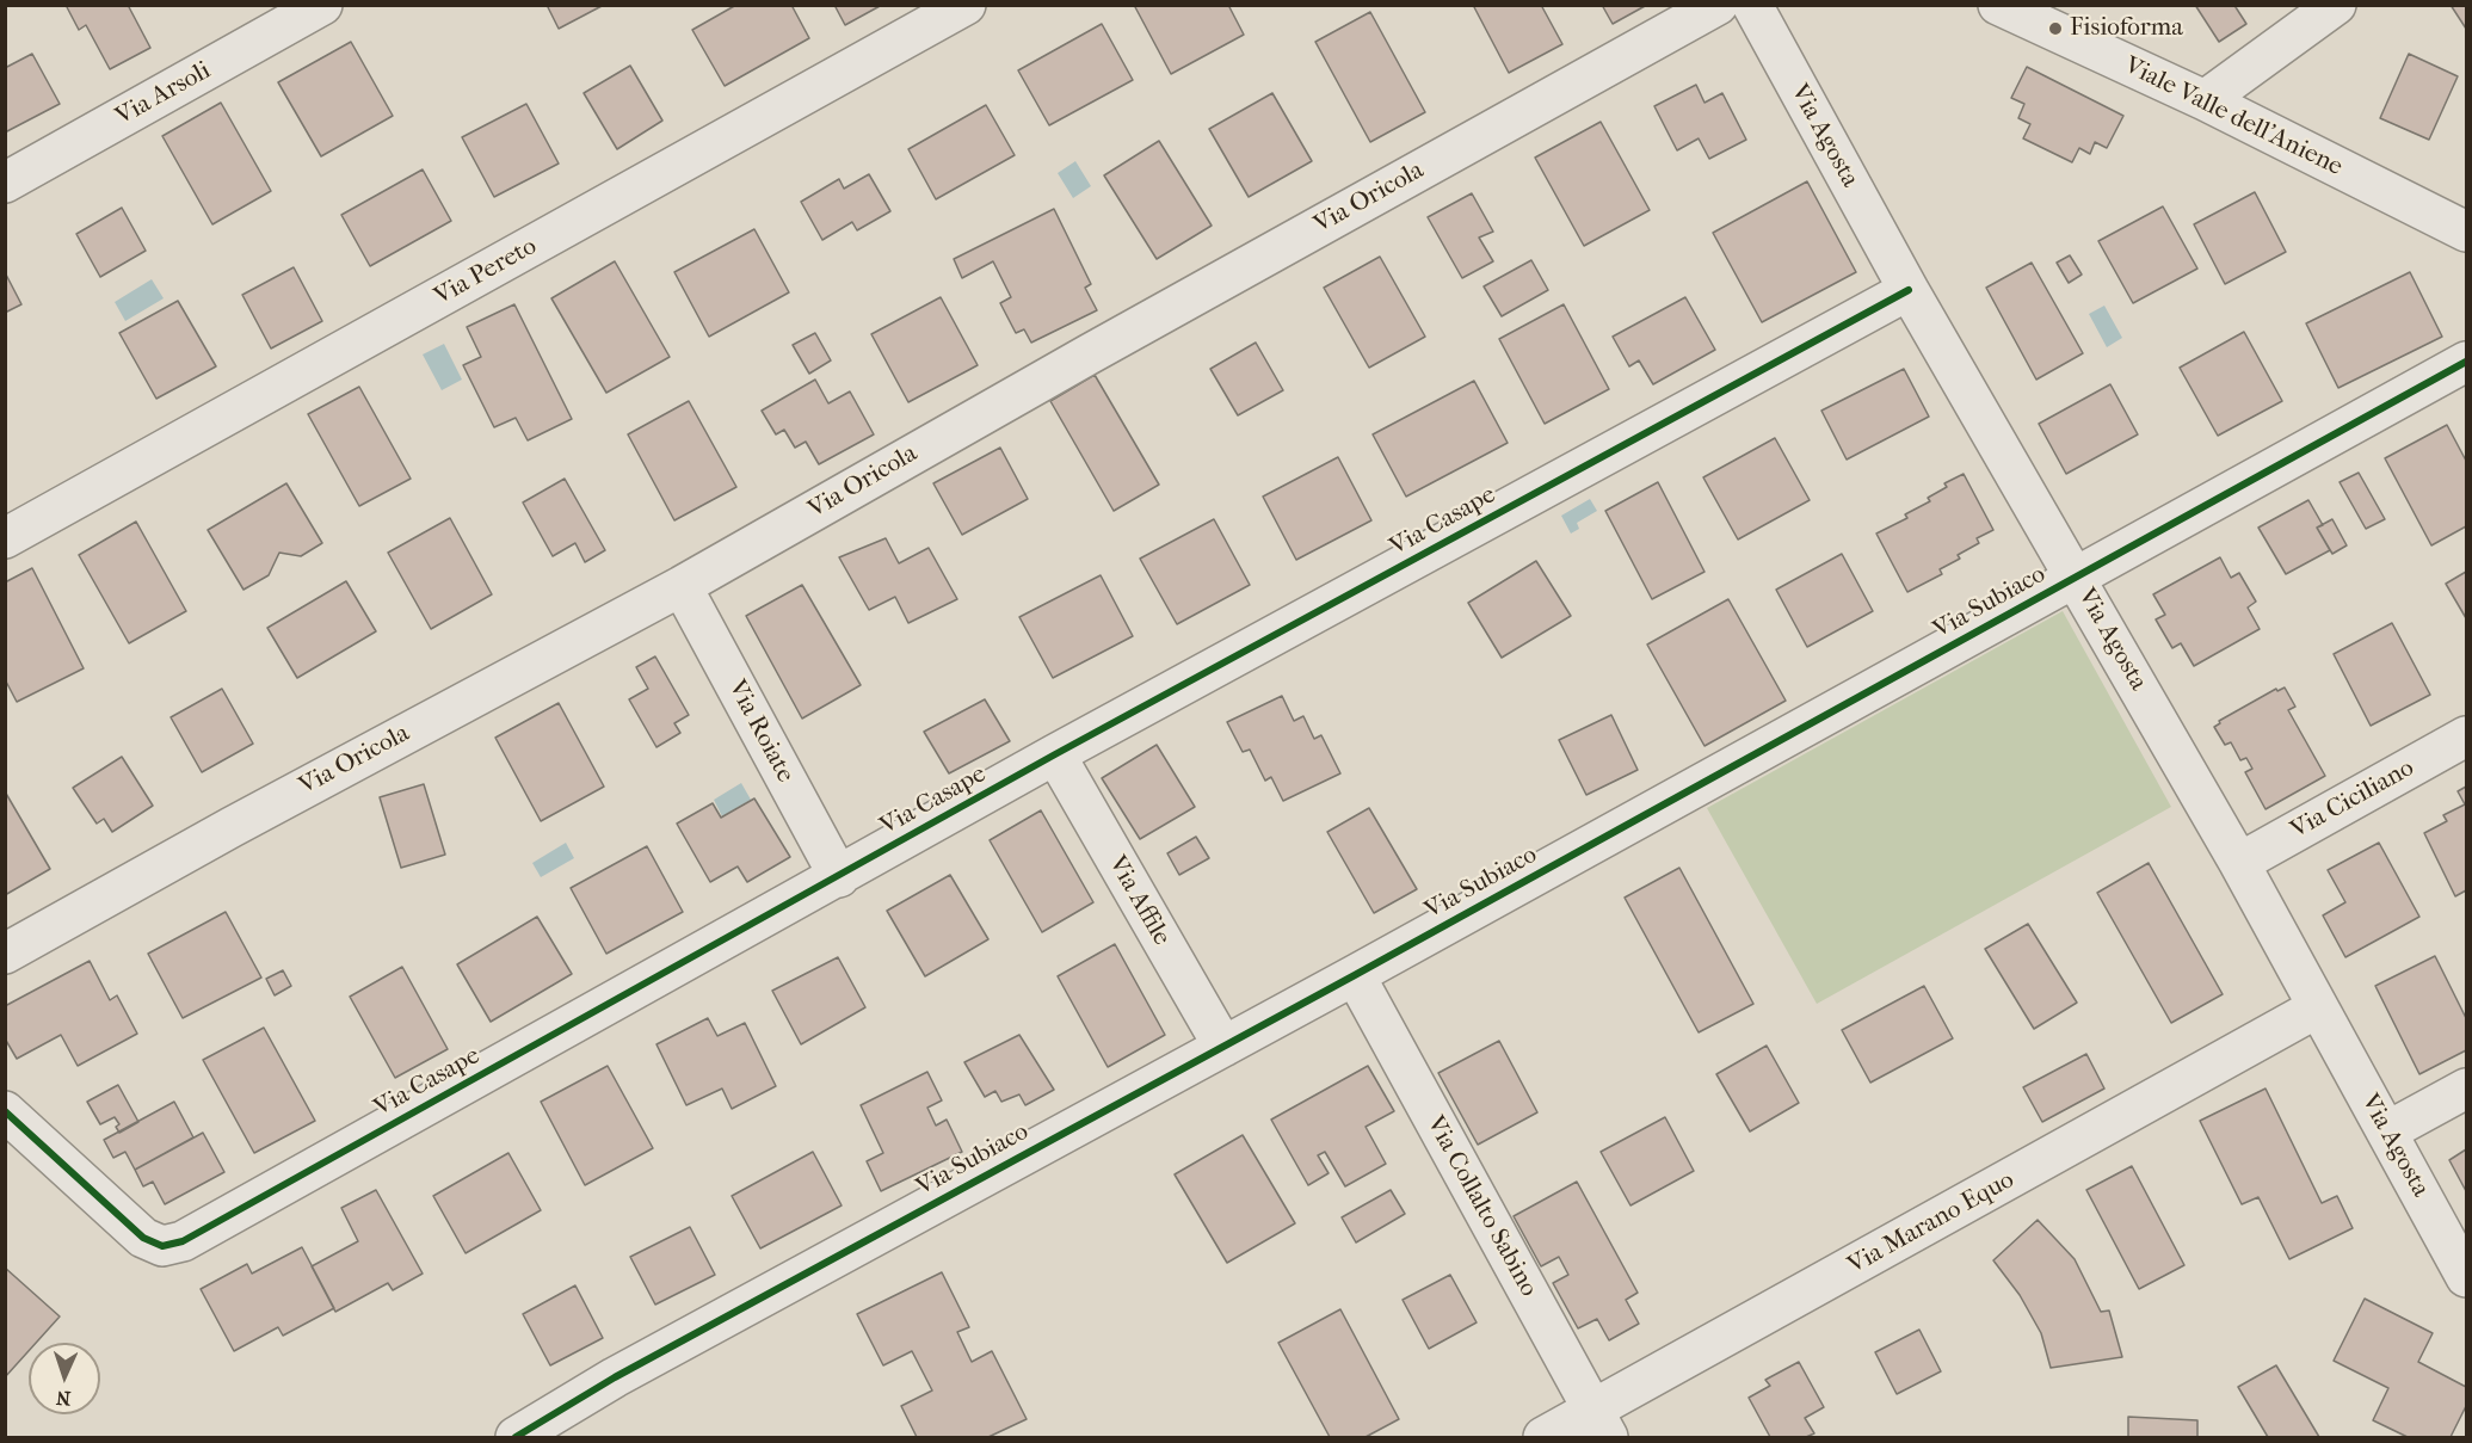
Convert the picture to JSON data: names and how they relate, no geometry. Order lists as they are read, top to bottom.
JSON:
{
  "streets": {
    "street": [
      "Via Arsoli",
      "Viale Valle dell'Aniene",
      "Via Agosta",
      "Via Oricola",
      "Via Pereto",
      "Via Casape",
      "Via Subiaco",
      "Via Roiate",
      "Via Ciciliano",
      "Via Affile",
      "Via Collalto Sabino",
      "Via Marano Equo"
    ]
  },
  "crossings": [
    ["Via Agosta", "Via Casape"],
    ["Via Agosta", "Via Subiaco"],
    ["Via Agosta", "Via Ciciliano"],
    ["Via Agosta", "Via Marano Equo"],
    ["Via Oricola", "Via Roiate"],
    ["Via Casape", "Via Roiate"],
    ["Via Casape", "Via Affile"],
    ["Via Subiaco", "Via Affile"],
    ["Via Subiaco", "Via Collalto Sabino"],
    ["Via Collalto Sabino", "Via Marano Equo"]
  ],
  "places": ["Fisioforma"],
  "north": "bottom"
}
